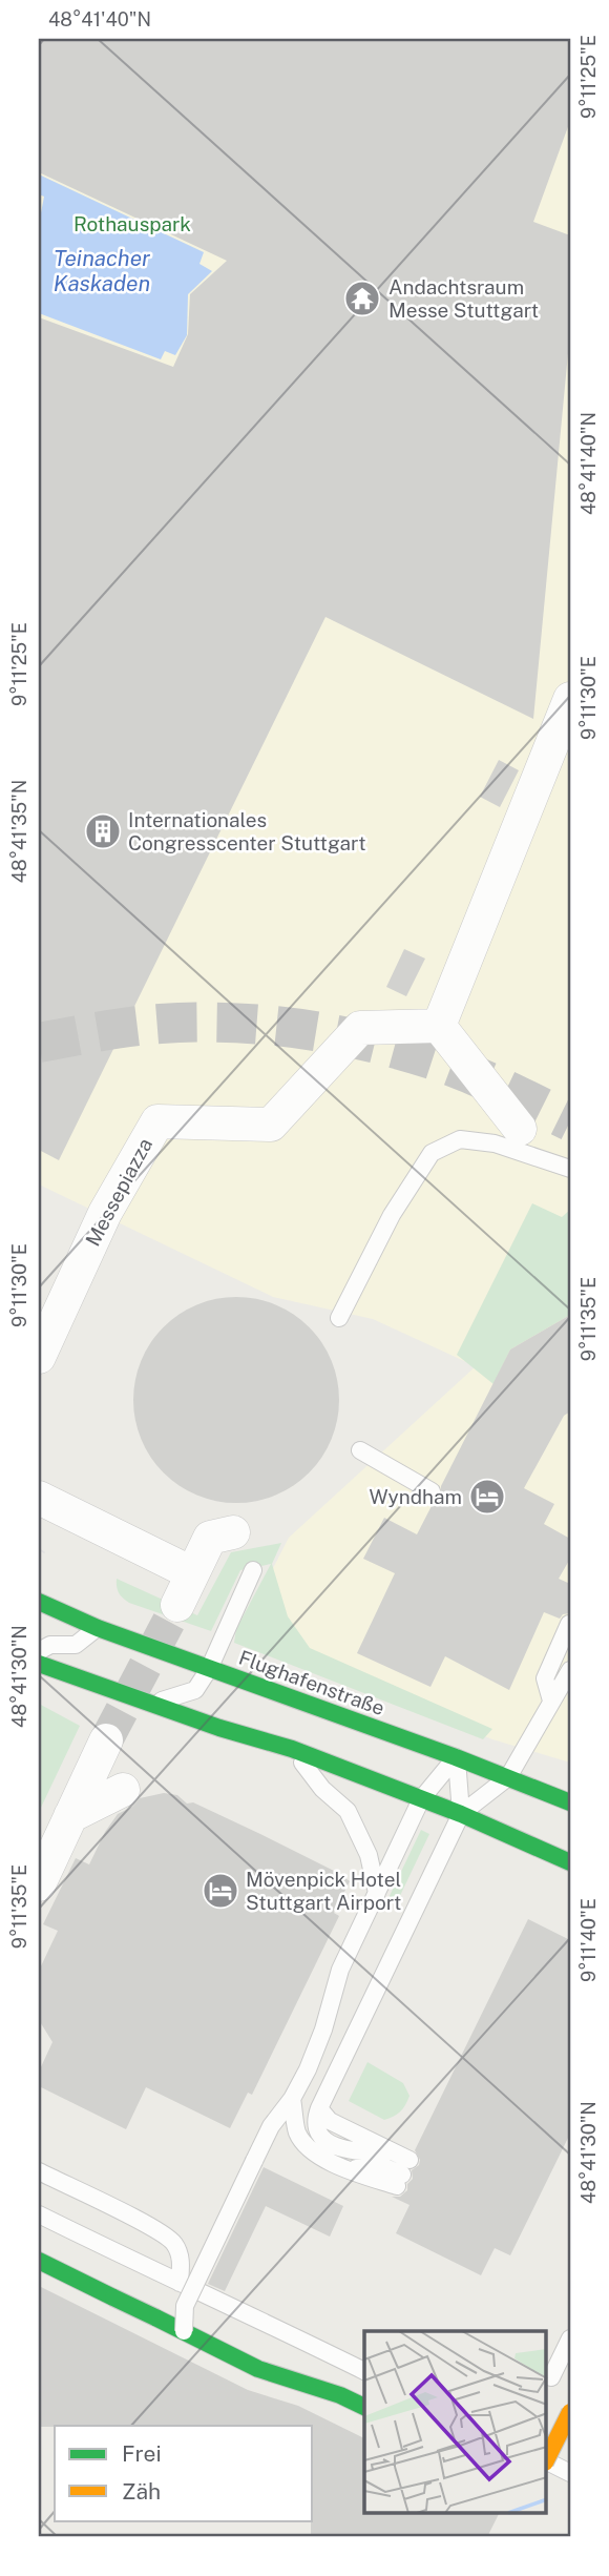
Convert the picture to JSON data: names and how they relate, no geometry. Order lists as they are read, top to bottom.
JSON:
{
  "streets": {
    "main road": ["Flughafenstraße"],
    "street": ["Messepiazza"]
  },
  "water": ["Teinacher Kaskaden"],
  "parks": ["Rothauspark"],
  "places": {
    "temple": ["Andachtsraum Messe Stuttgart"],
    "building": ["Internationales Congresscenter Stuttgart"],
    "hotel": ["Wyndham", "Mövenpick Hotel Stuttgart Airport"]
  },
  "legend": ["Frei", "Zäh"],
  "coordinates": [
    "48°41'40\"N",
    "9°11'25\"E",
    "9°11'30\"E",
    "48°41'35\"N",
    "9°11'35\"E",
    "48°41'30\"N",
    "9°11'40\"E"
  ]
}
